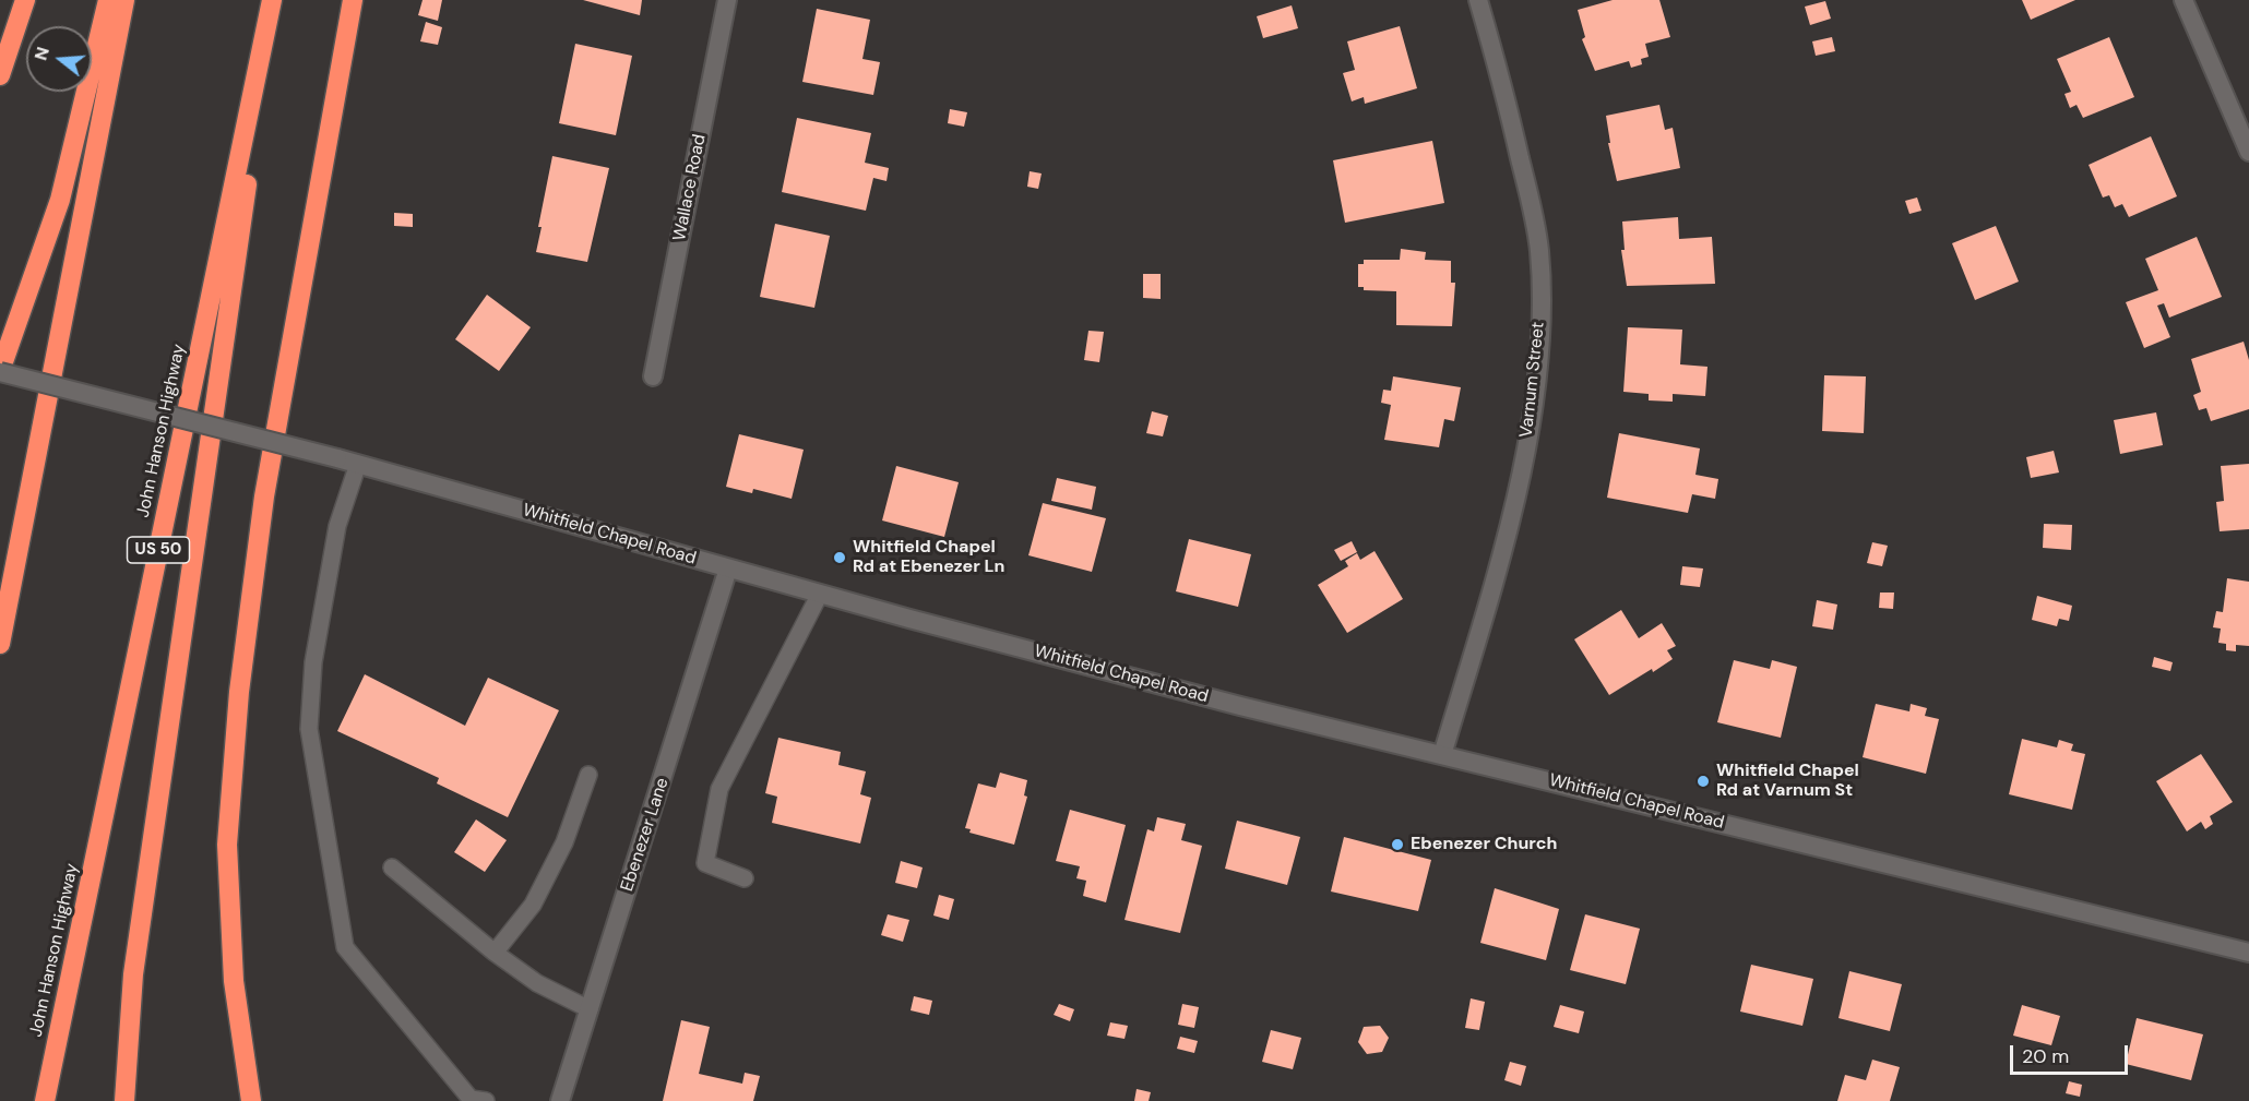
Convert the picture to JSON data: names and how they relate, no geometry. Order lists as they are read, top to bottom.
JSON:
{
  "streets": {
    "highway": ["John Hanson Highway", "US 50"],
    "street": [
      "Wallace Road",
      "Varnum Street",
      "Whitfield Chapel Road",
      "Ebenezer Lane"
    ]
  },
  "crossings": [
    ["Varnum Street", "Whitfield Chapel Road"],
    ["Whitfield Chapel Road", "Ebenezer Lane"]
  ],
  "places": ["Whitfield Chapel Rd at Ebenezer Ln", "Whitfield Chapel Rd at Varnum St", "Ebenezer Church"],
  "scale_bar": "20 m",
  "north": "left"
}
